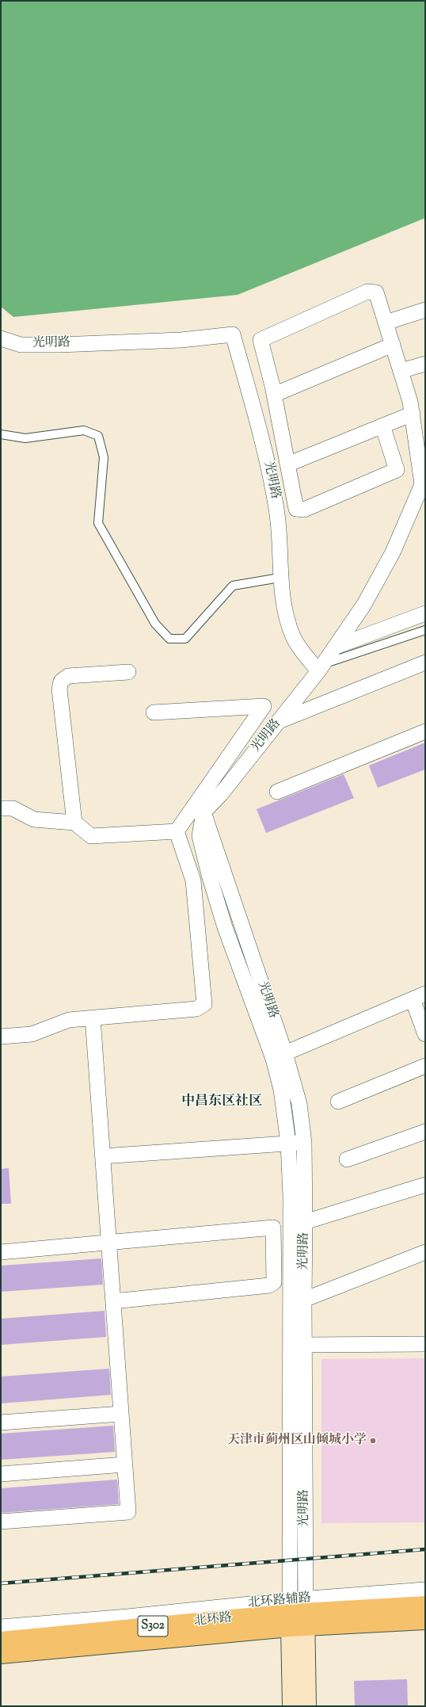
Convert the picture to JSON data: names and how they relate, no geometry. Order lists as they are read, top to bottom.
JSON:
{
  "streets": {
    "highway": ["北环路", "S302"],
    "street": ["光明路", "北环路辅路"]
  },
  "crossings": [
    ["光明路", "北环路辅路"],
    ["光明路", "北环路"],
    ["北环路辅路", "北环路"]
  ],
  "districts": ["中昌东区社区"],
  "places": ["天津市蓟州区山倾城小学"]
}
